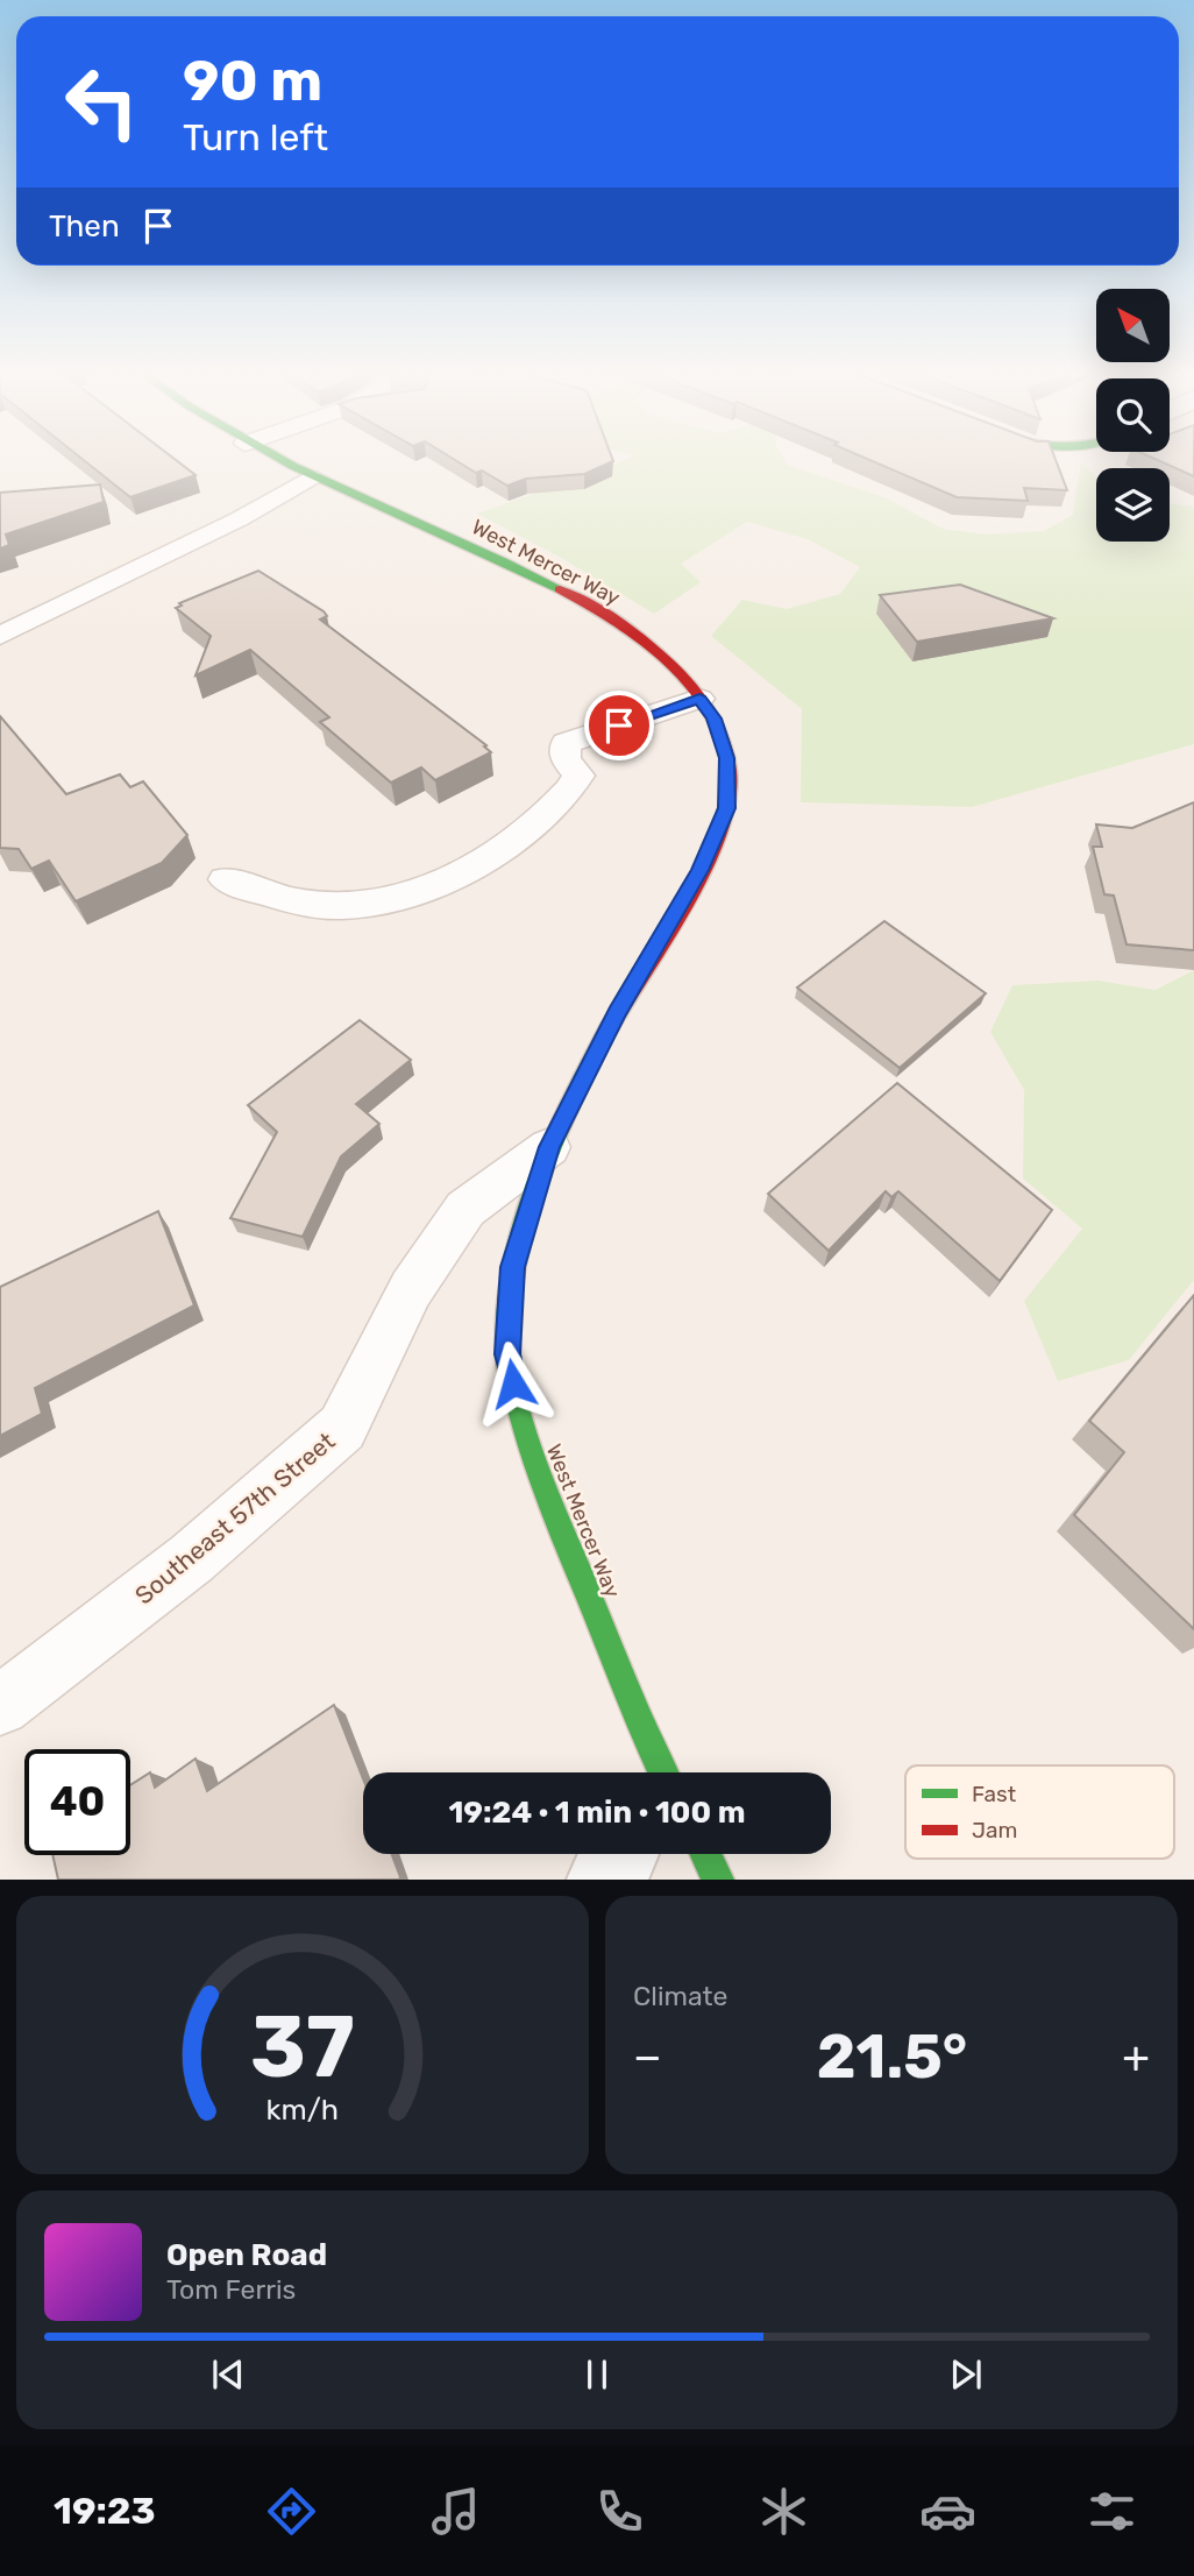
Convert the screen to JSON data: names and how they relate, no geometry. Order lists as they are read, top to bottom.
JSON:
{
  "streets": {
    "street": ["West Mercer Way"],
    "lane": ["Southeast 57th Street"]
  },
  "crossings": [
    ["West Mercer Way", "Southeast 57th Street"]
  ],
  "legend": ["Fast", "Jam"],
  "north": "top left",
  "page": {
    "turn": ["90 m", "Turn left"],
    "then": "Then",
    "limit": "40",
    "trip": "19:24 · 1 min · 100 m",
    "tile": "Climate",
    "heat": ["−", "21.5°", "+"],
    "song": ["Open Road", "Tom Ferris"],
    "tabs": "19:23",
    "gauge": ["37", "km/h"]
  }
}
